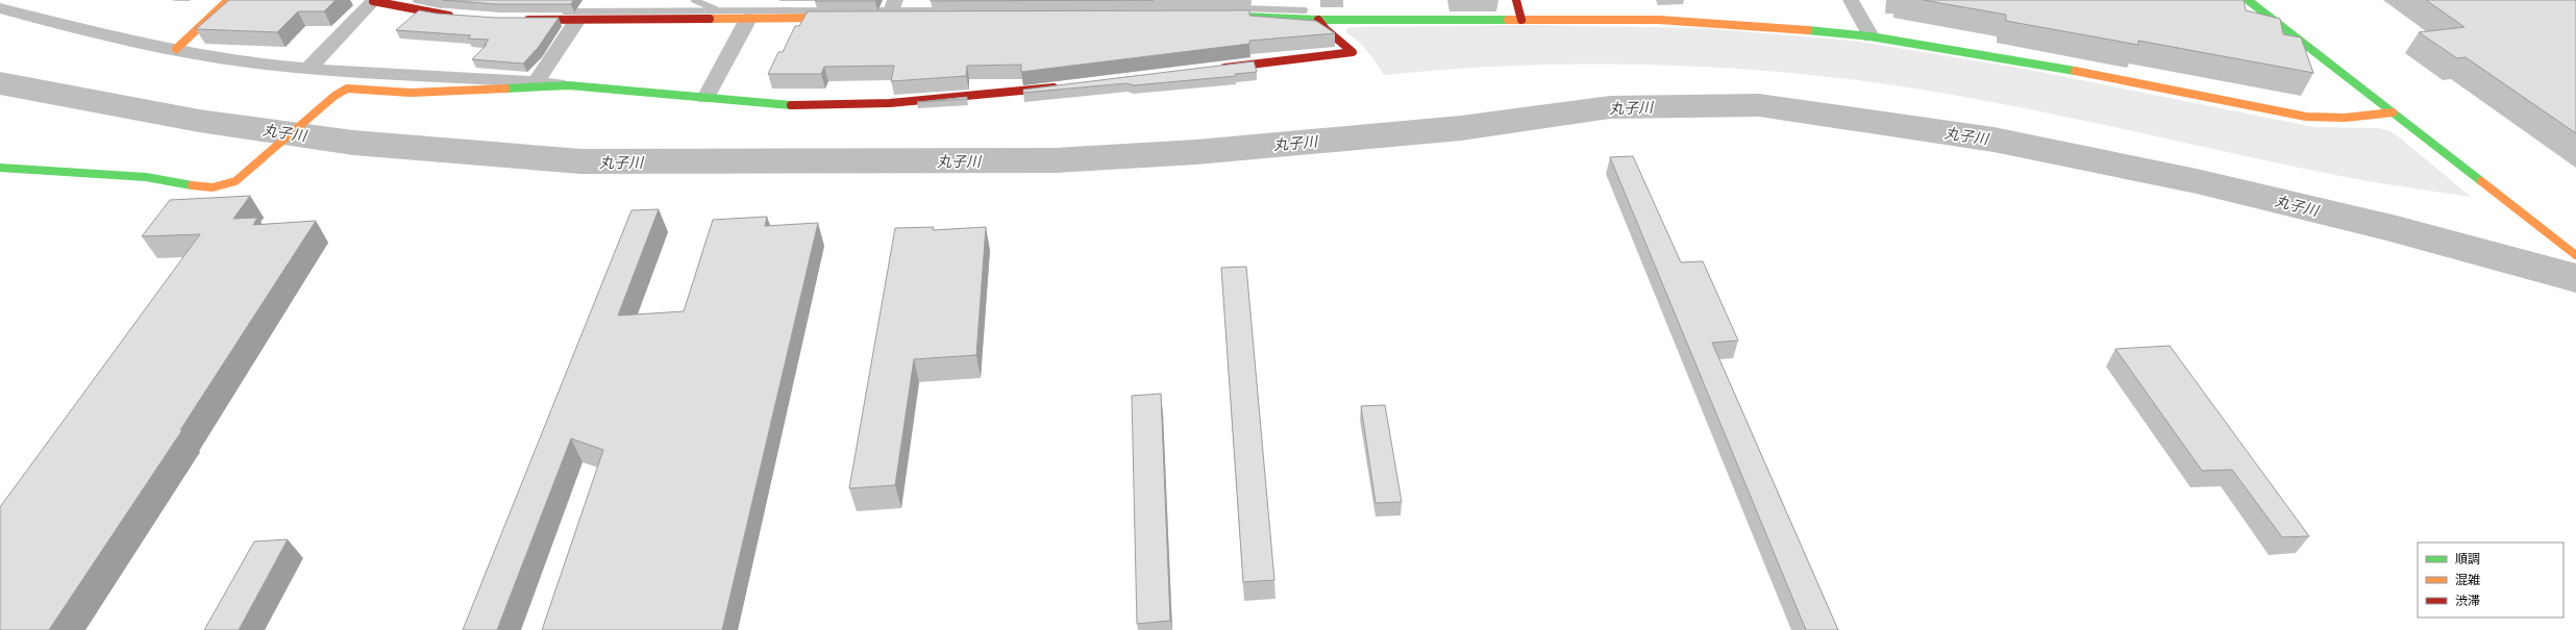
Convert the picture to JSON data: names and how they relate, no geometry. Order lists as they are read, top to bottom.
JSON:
{
  "water": ["丸子川"],
  "legend": ["順調", "混雑", "渋滞"]
}
